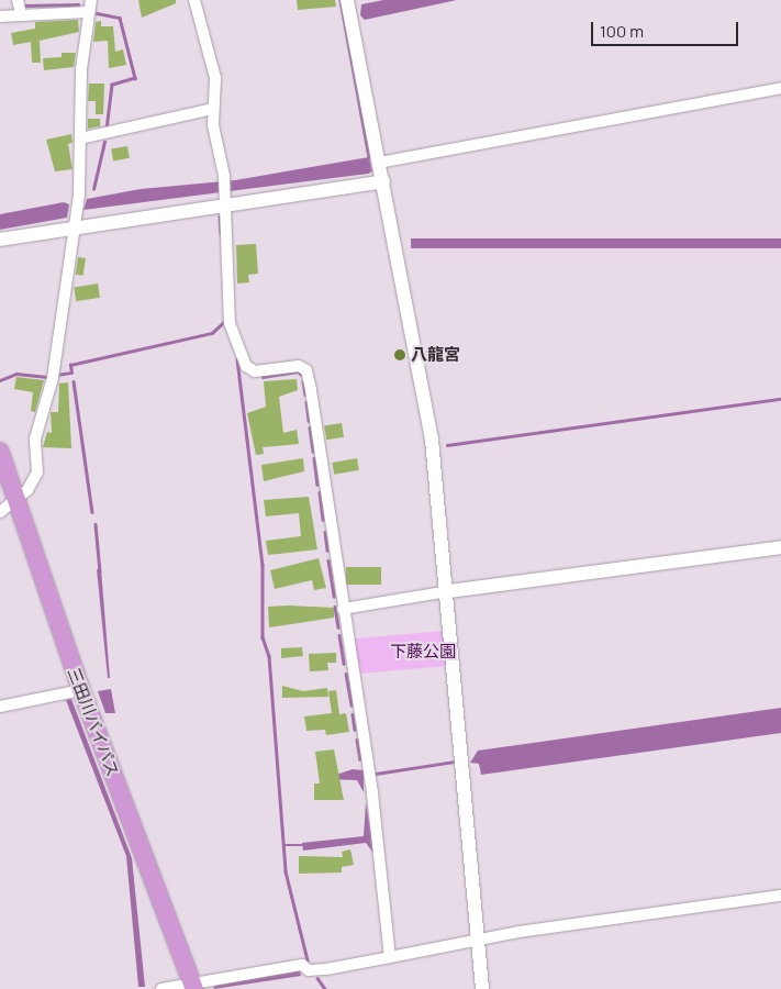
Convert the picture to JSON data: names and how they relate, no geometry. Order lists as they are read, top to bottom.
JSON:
{
  "streets": {
    "highway": ["三田川バイパス"]
  },
  "parks": ["下藤公園"],
  "places": ["八龍宮"],
  "scale_bar": "100 m"
}
